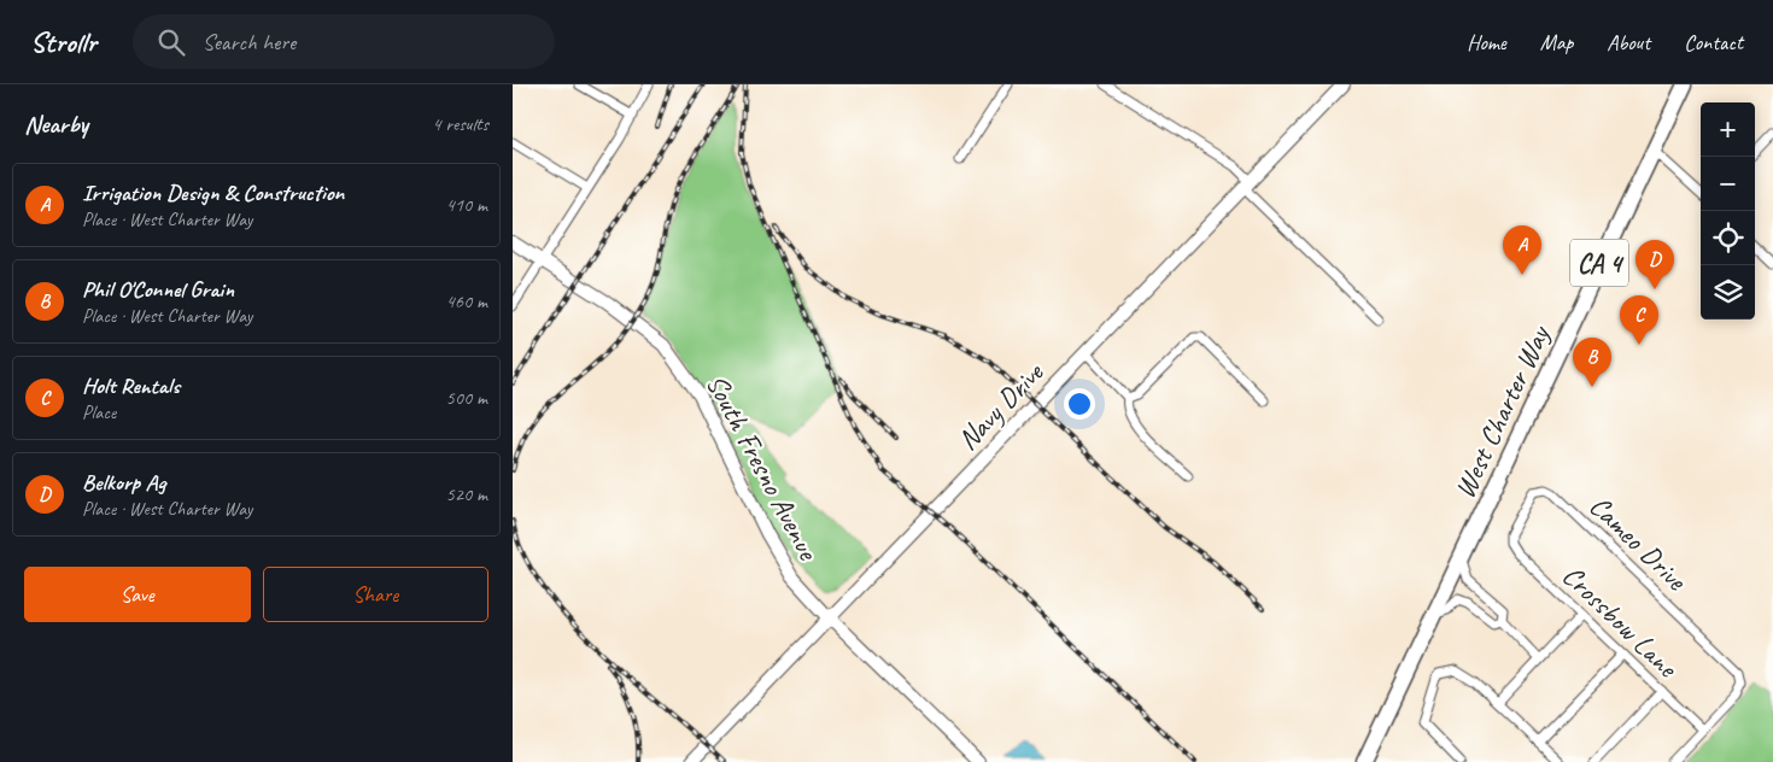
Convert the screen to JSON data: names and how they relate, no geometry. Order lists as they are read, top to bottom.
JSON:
{
  "streets": {
    "highway": ["CA 4", "West Charter Way"],
    "street": [
      "Navy Drive",
      "South Fresno Avenue",
      "Cameo Drive",
      "Crossbow Lane"
    ]
  },
  "crossings": [
    ["Navy Drive", "South Fresno Avenue"],
    ["Cameo Drive", "Crossbow Lane"]
  ],
  "page": {
    "header": "Strollr",
    "search": "Search here",
    "nav": [
      "Home",
      "Map",
      "About",
      "Contact"
    ],
    "heading": ["Nearby", "4 results"],
    "map_buttons": ["+", "−"],
    "list": [
      {
        "mark": "A",
        "name": "Irrigation Design & Construction",
        "note": "Place · West Charter Way",
        "value": "410 m"
      },
      {
        "mark": "B",
        "name": "Phil O'Connel Grain",
        "note": "Place · West Charter Way",
        "value": "460 m"
      },
      {
        "mark": "C",
        "name": "Holt Rentals",
        "note": "Place",
        "value": "500 m"
      },
      {
        "mark": "D",
        "name": "Belkorp Ag",
        "note": "Place · West Charter Way",
        "value": "520 m"
      }
    ],
    "pins": [
      "A",
      "D",
      "C",
      "B"
    ],
    "buttons": ["Save", "Share"]
  }
}
